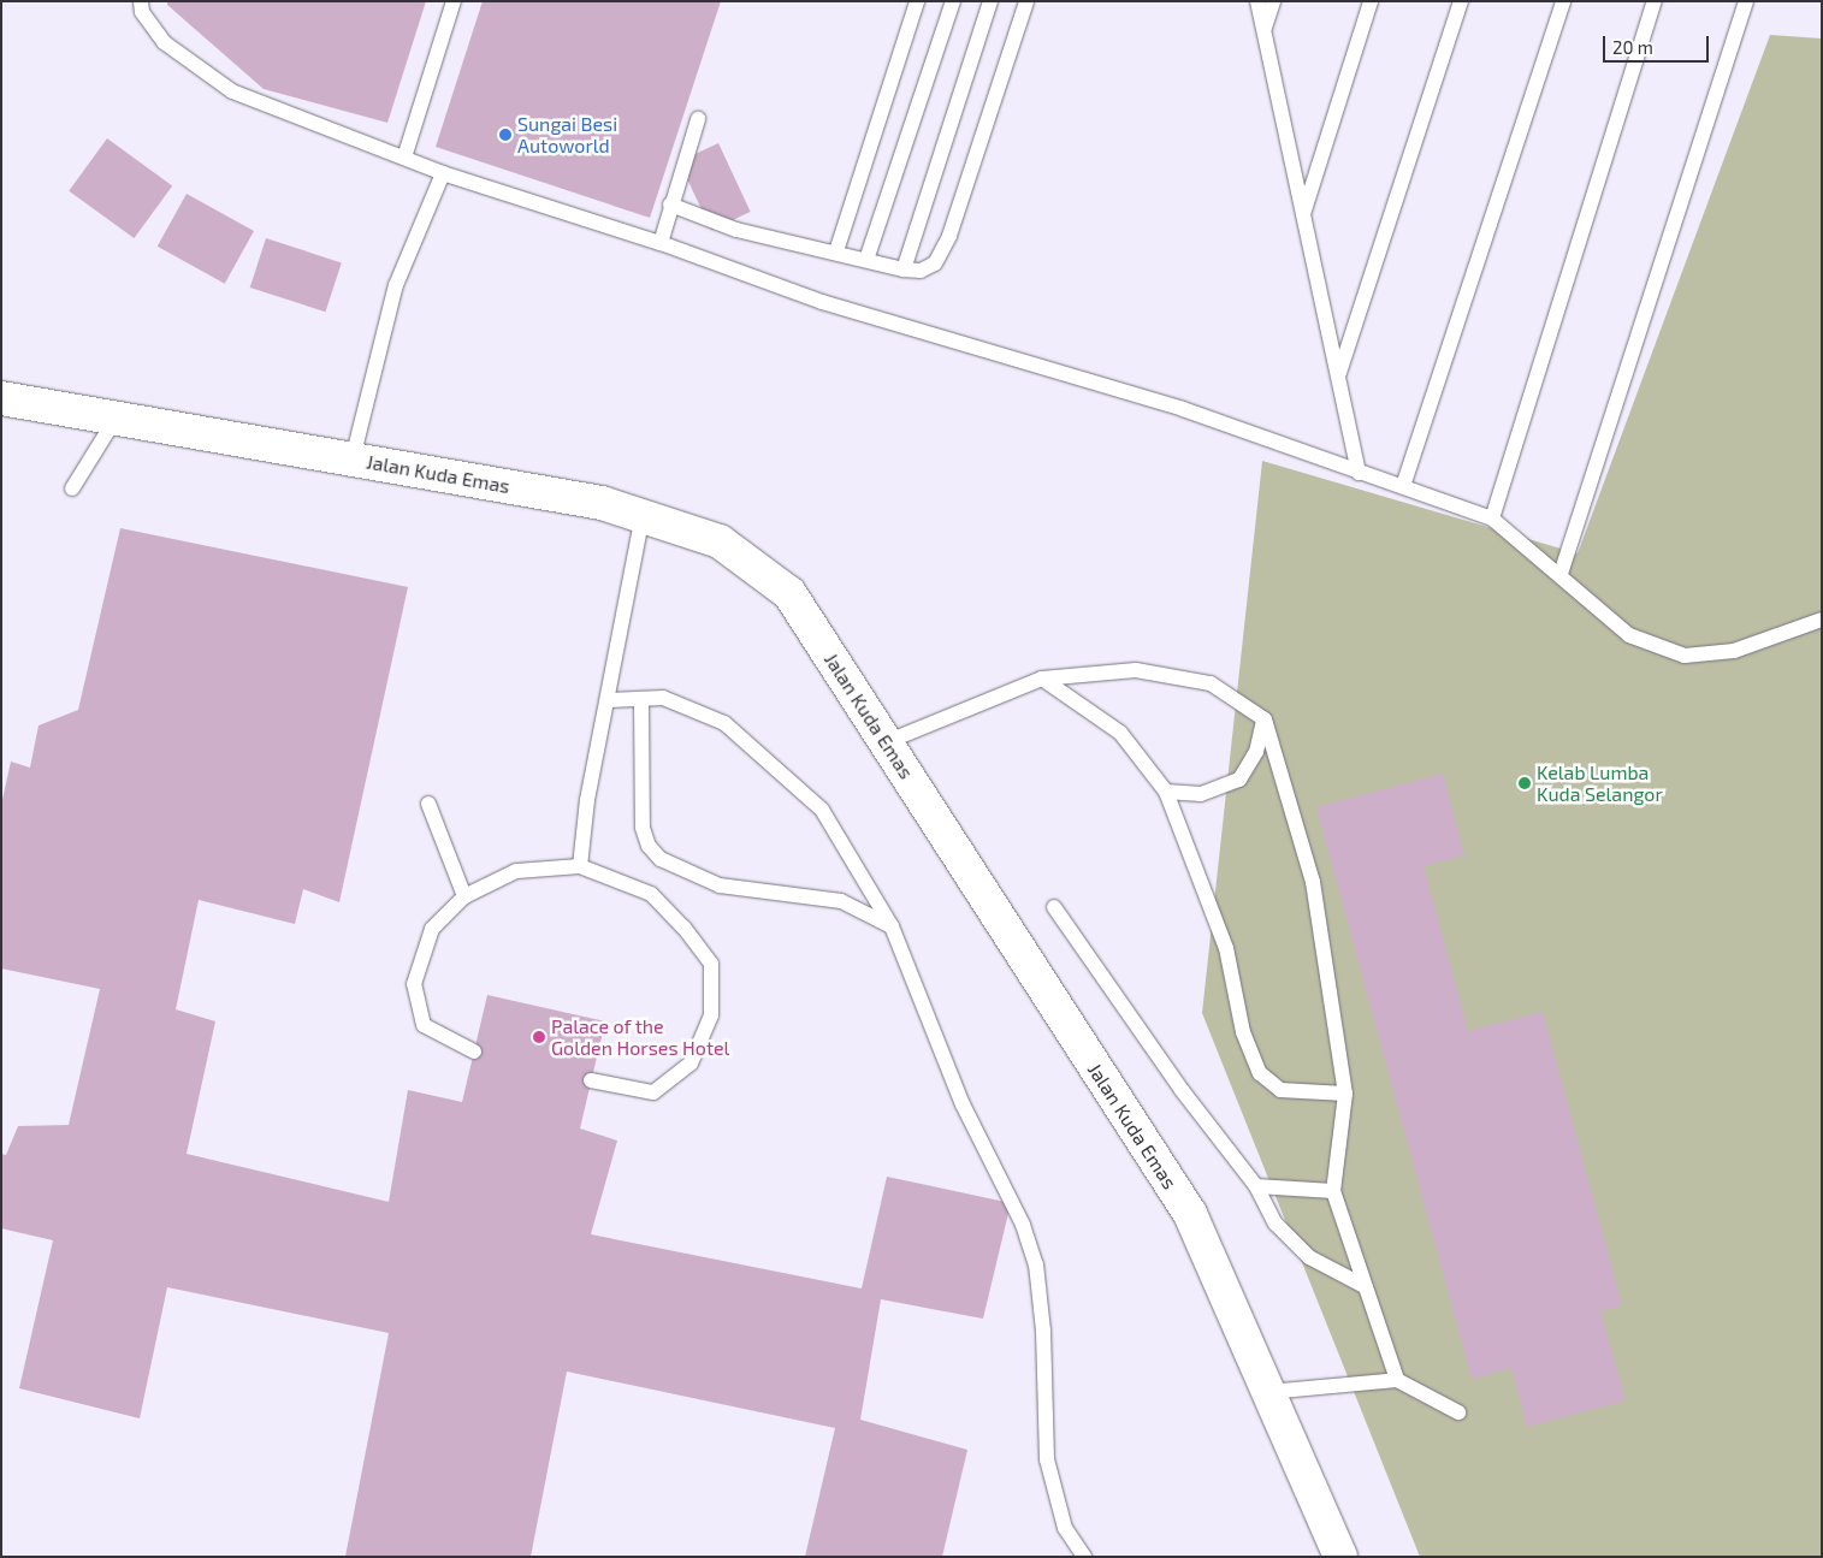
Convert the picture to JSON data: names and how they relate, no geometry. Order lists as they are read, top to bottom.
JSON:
{
  "streets": {
    "street": ["Jalan Kuda Emas"]
  },
  "places": ["Sungai Besi Autoworld", "Kelab Lumba Kuda Selangor", "Palace of the Golden Horses Hotel"],
  "scale_bar": "20 m"
}
